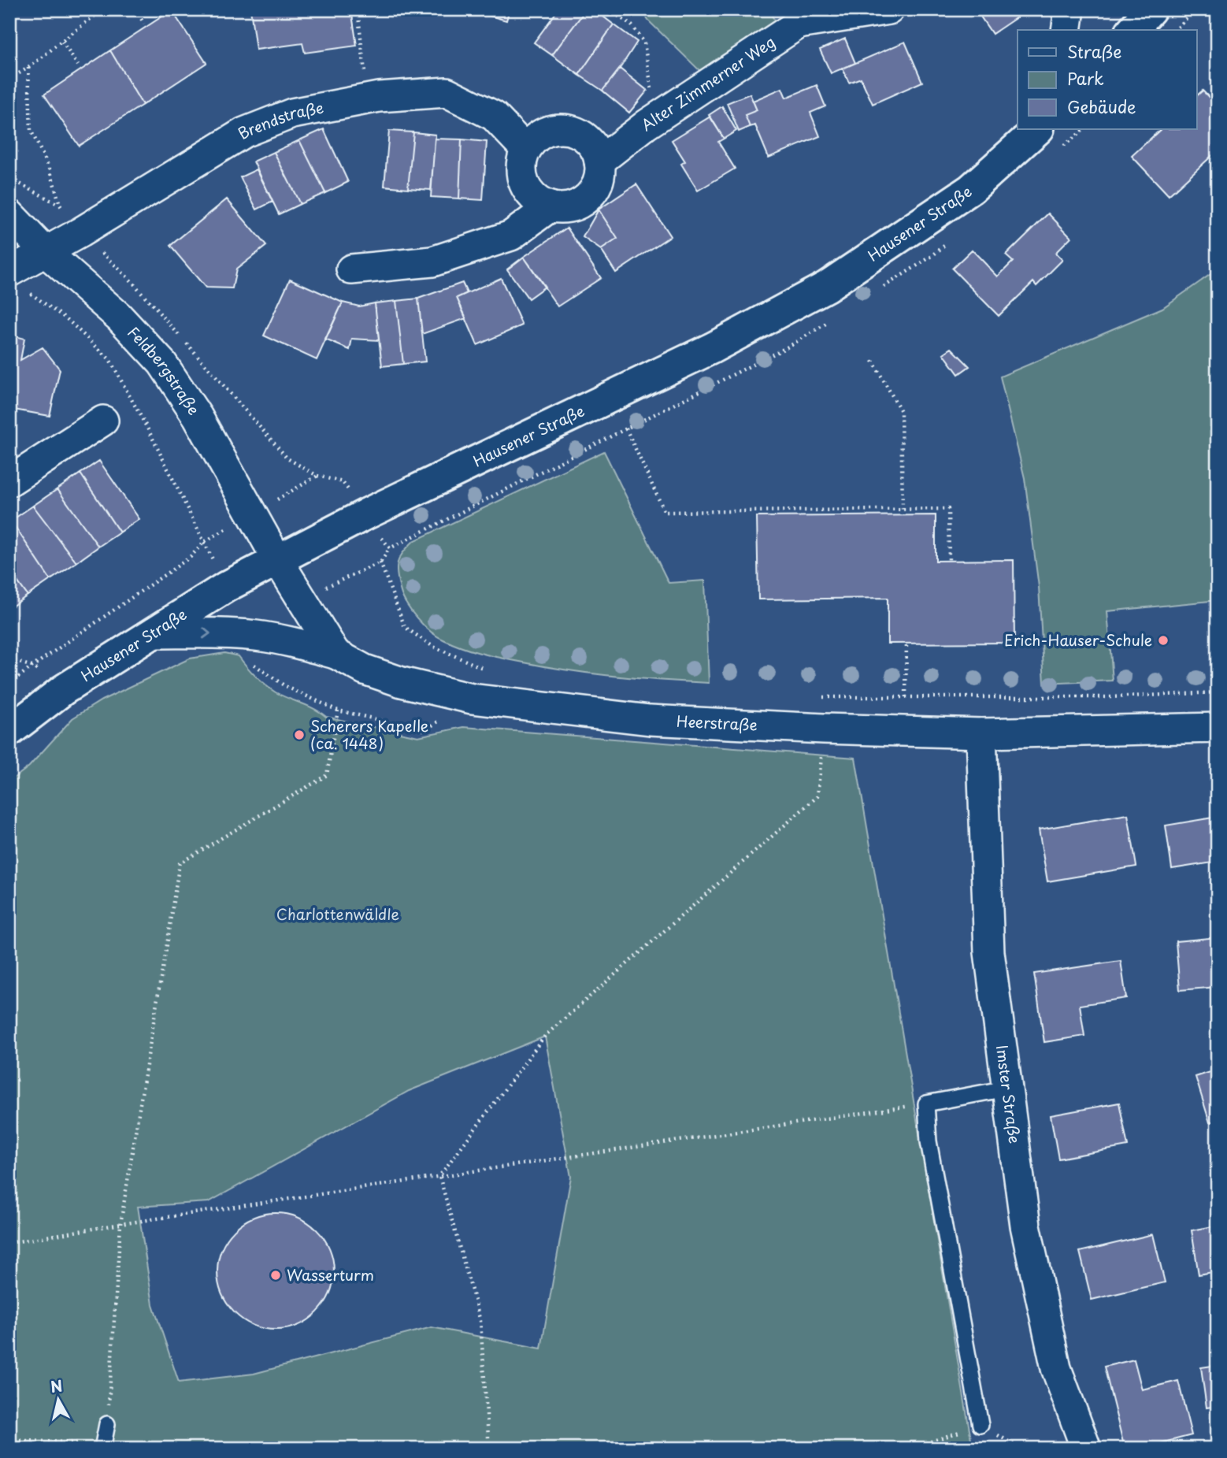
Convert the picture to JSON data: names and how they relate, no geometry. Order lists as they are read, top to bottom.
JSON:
{
  "streets": {
    "main road": ["Hausener Straße"],
    "street": [
      "Alter Zimmerner Weg",
      "Brendstraße",
      "Feldbergstraße",
      "Heerstraße",
      "Imster Straße"
    ]
  },
  "crossings": [
    ["Alter Zimmerner Weg", "Brendstraße"],
    ["Brendstraße", "Feldbergstraße"],
    ["Hausener Straße", "Feldbergstraße"],
    ["Hausener Straße", "Heerstraße"],
    ["Feldbergstraße", "Heerstraße"],
    ["Heerstraße", "Imster Straße"]
  ],
  "parks": ["Charlottenwäldle"],
  "places": ["Erich-Hauser-Schule", "Scherers Kapelle (ca. 1448)", "Wasserturm"],
  "legend": ["Straße", "Park", "Gebäude"],
  "north": "top"
}
